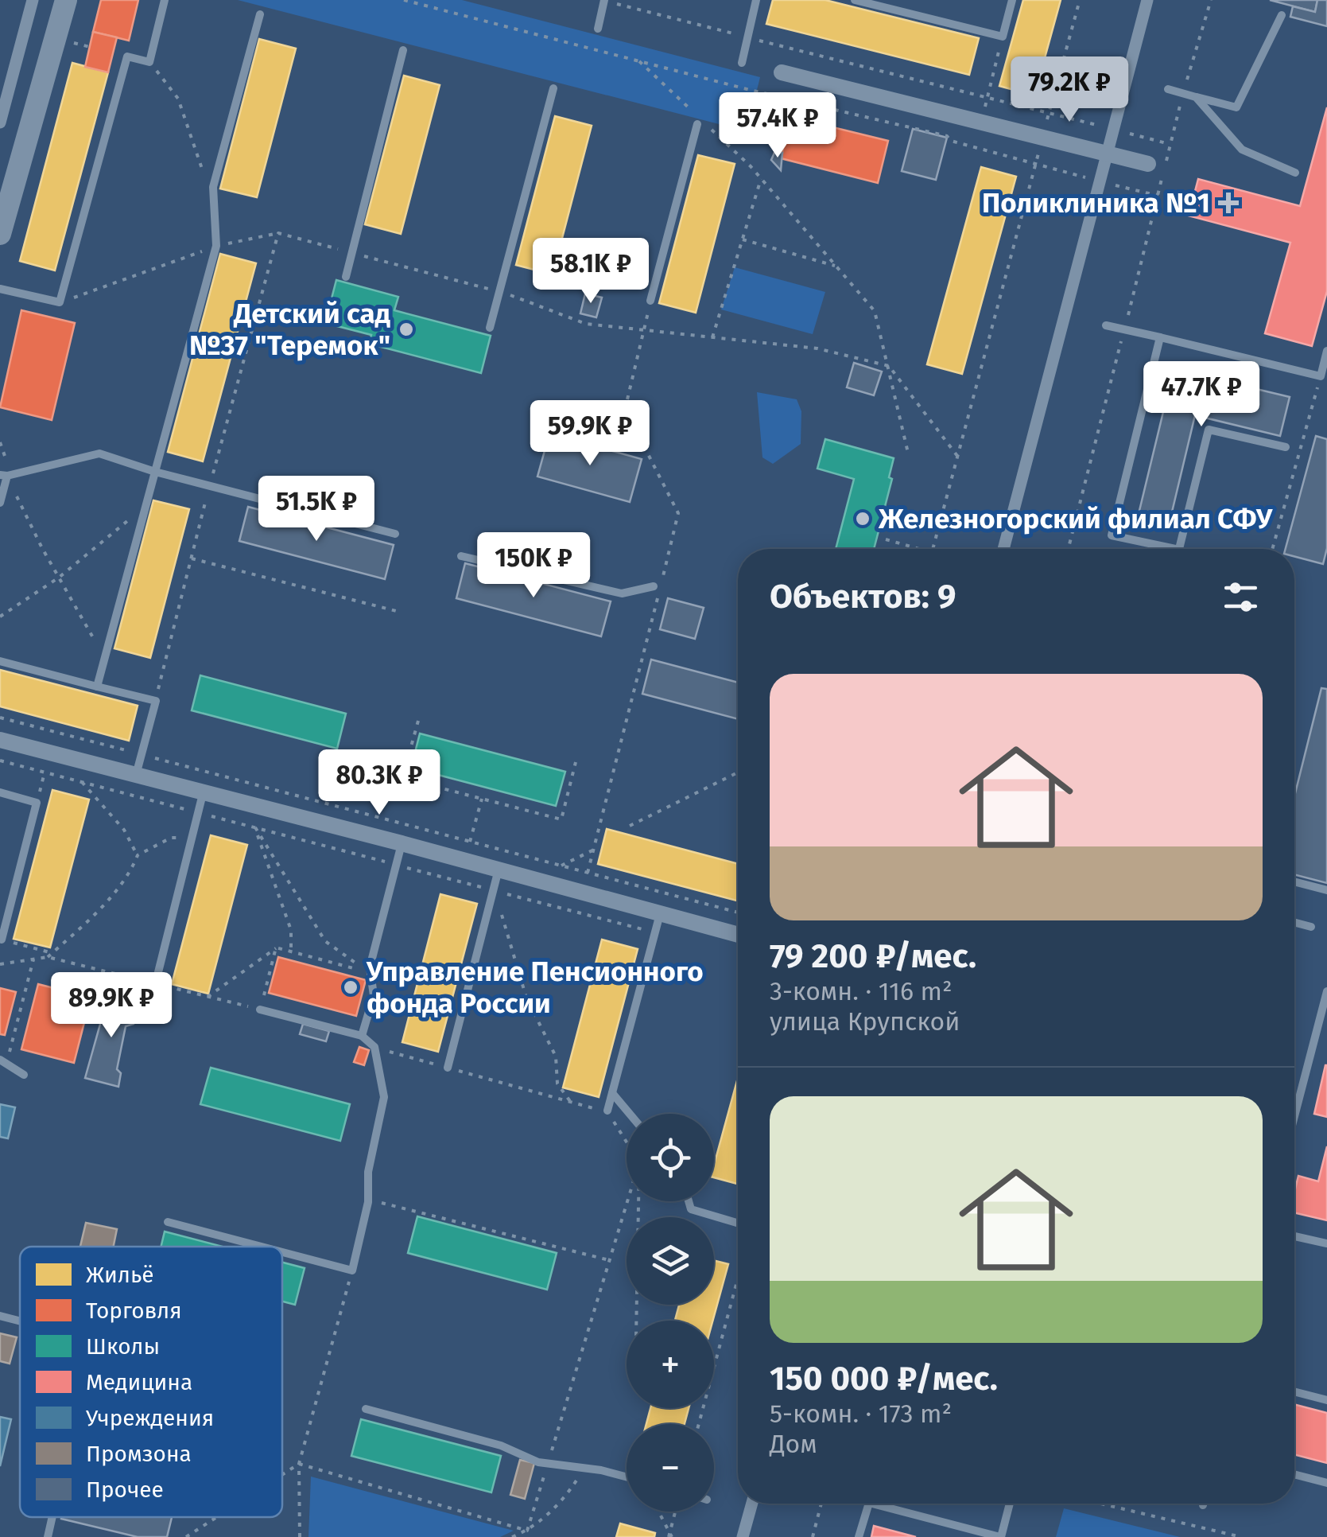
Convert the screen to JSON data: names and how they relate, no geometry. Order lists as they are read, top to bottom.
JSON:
{
  "places": {
    "health": ["Поликлиника №1"],
    "other": ["Детский сад №37 \"Теремок\"", "Железногорский филиал СФУ", "Управление Пенсионного фонда России"]
  },
  "legend": [
    "Жильё",
    "Торговля",
    "Школы",
    "Медицина",
    "Учреждения",
    "Промзона",
    "Прочее"
  ],
  "page": {
    "price": [
      "79.2K ₽",
      "57.4K ₽",
      "58.1K ₽",
      "47.7K ₽",
      "59.9K ₽",
      "51.5K ₽",
      "150K ₽",
      "80.3K ₽",
      "89.9K ₽"
    ],
    "heading": "Объектов: 9",
    "list": [
      {
        "name": "79 200 ₽/мес.",
        "note": "3-комн. · 116 m² · улица Крупской"
      },
      {
        "name": "150 000 ₽/мес.",
        "note": "5-комн. · 173 m² · Дом"
      }
    ],
    "map_buttons": ["+", "−"]
  }
}
